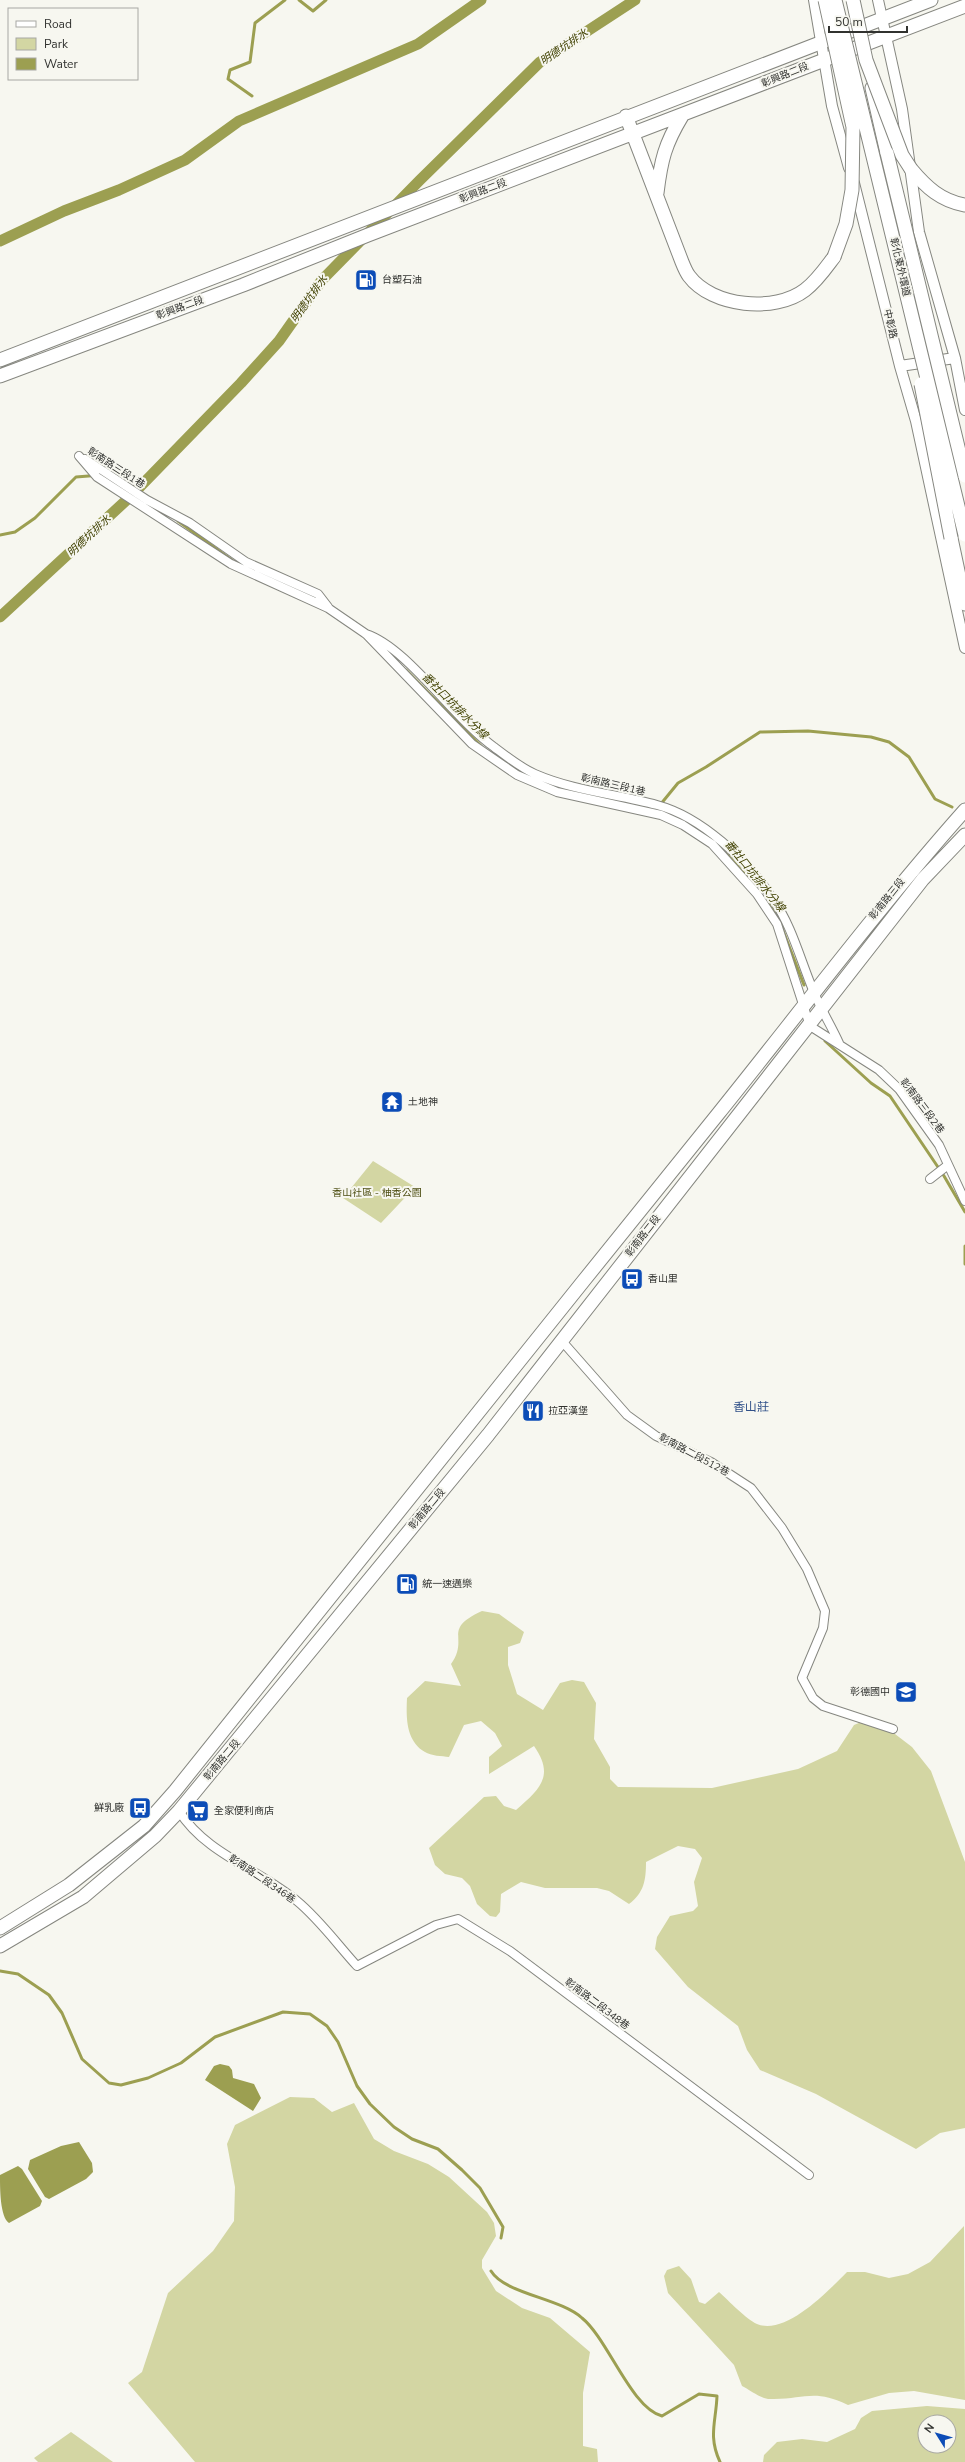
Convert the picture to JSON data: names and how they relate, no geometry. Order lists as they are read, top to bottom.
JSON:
{
  "streets": {
    "main road": [
      "彰興路二段",
      "彰化東外環道",
      "彰南路三段",
      "彰南路二段",
      "彰南路二段512巷",
      "彰南路二段346巷"
    ],
    "street": [
      "中彰路",
      "彰南路三段1巷",
      "彰南路三段2巷",
      "彰南路二段348巷"
    ]
  },
  "crossings": [
    ["彰興路二段", "中彰路"],
    ["彰南路三段1巷", "彰南路三段"],
    ["彰南路三段1巷", "彰南路三段2巷"],
    ["彰南路三段1巷", "彰南路二段"],
    ["彰南路三段", "彰南路三段2巷"],
    ["彰南路三段", "彰南路二段"],
    ["彰南路三段2巷", "彰南路二段"],
    ["彰南路二段", "彰南路二段512巷"],
    ["彰南路二段", "彰南路二段346巷"],
    ["彰南路二段346巷", "彰南路二段348巷"]
  ],
  "districts": ["香山莊"],
  "water": ["明德坑排水", "番社口坑排水分線"],
  "parks": ["香山社區 - 柚香公園"],
  "places": {
    "fuel station": ["台塑石油", "統一速邁樂"],
    "temple": ["土地神"],
    "bus stop": ["香山里", "鮮乳廠"],
    "restaurant": ["拉亞漢堡"],
    "school or university": ["彰德國中"],
    "supermarket": ["全家便利商店"]
  },
  "legend": ["Road", "Park", "Water"],
  "scale_bar": "50 m",
  "north": "top left"
}
